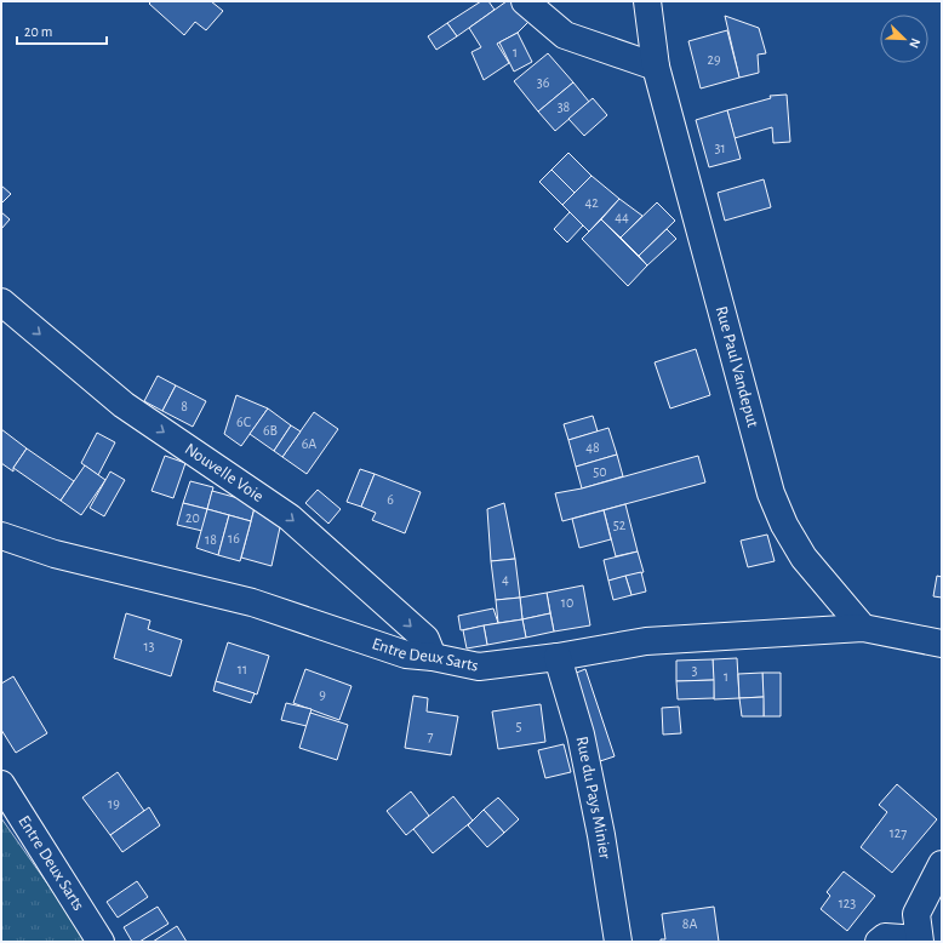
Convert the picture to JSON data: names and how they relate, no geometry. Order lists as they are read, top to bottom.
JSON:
{
  "streets": {
    "street": [
      "Rue Paul Vandeput",
      "Nouvelle Voie",
      "Entre Deux Sarts",
      "Rue du Pays Minier"
    ]
  },
  "crossings": [
    ["Rue Paul Vandeput", "Entre Deux Sarts"],
    ["Nouvelle Voie", "Entre Deux Sarts"],
    ["Entre Deux Sarts", "Rue du Pays Minier"]
  ],
  "one_way": ["Nouvelle Voie"],
  "house_numbers": [
    "1",
    "29",
    "36",
    "38",
    "31",
    "42",
    "44",
    "8",
    "6C",
    "6B",
    "6A",
    "48",
    "50",
    "6",
    "20",
    "52",
    "16",
    "18",
    "4",
    "10",
    "13",
    "11",
    "3",
    "1",
    "9",
    "5",
    "7",
    "19",
    "127",
    "123",
    "8A"
  ],
  "scale_bar": "20 m",
  "north": "bottom right"
}
